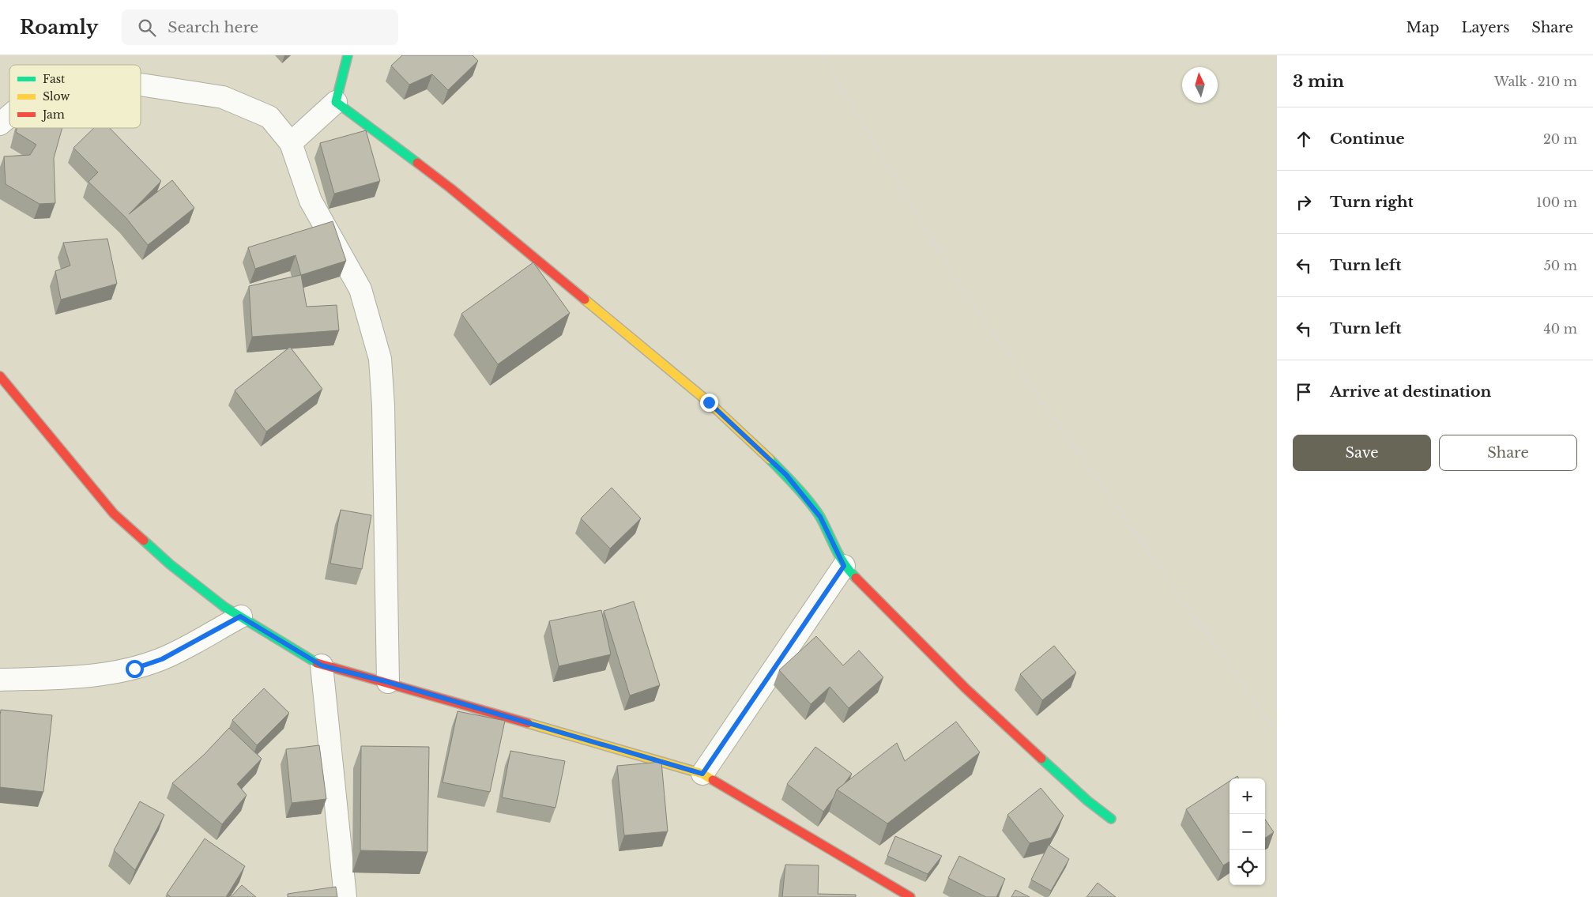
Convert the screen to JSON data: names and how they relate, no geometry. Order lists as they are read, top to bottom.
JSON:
{
  "legend": ["Fast", "Slow", "Jam"],
  "north": "top",
  "page": {
    "header": "Roamly",
    "search": "Search here",
    "nav": ["Map", "Layers", "Share"],
    "heading": ["3 min", "Walk · 210 m"],
    "list": [
      ["Continue", "20 m"],
      ["Turn right", "100 m"],
      ["Turn left", "50 m"],
      ["Turn left", "40 m"],
      "Arrive at destination"
    ],
    "buttons": ["Save", "Share"],
    "map_buttons": ["+", "−"]
  }
}
